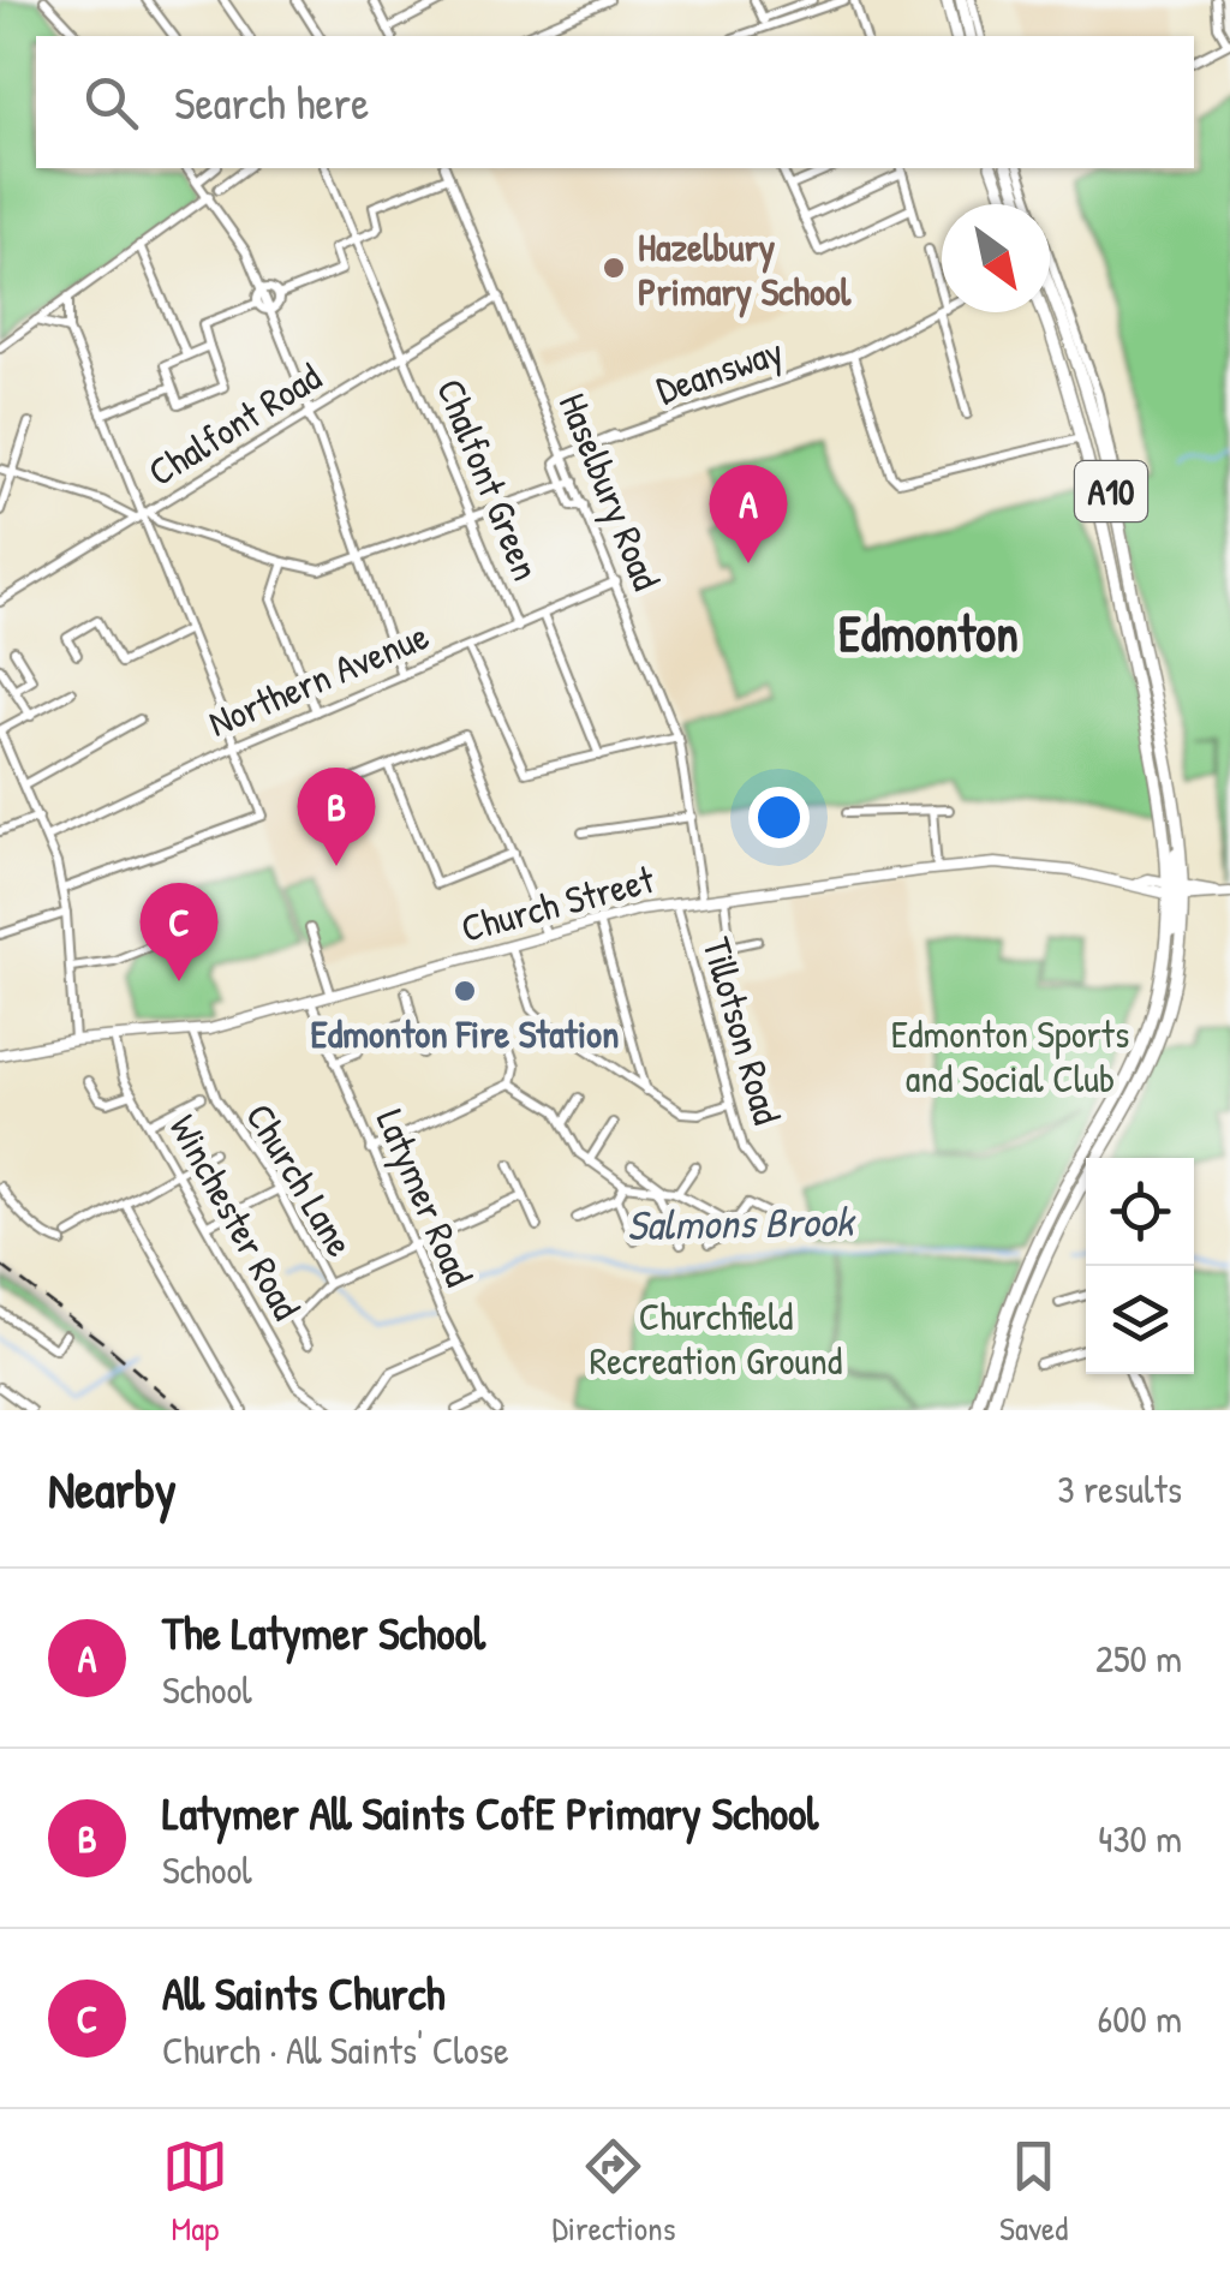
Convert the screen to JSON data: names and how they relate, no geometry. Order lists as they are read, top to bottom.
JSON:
{
  "streets": {
    "highway": ["A10"],
    "main road": ["Church Street"],
    "street": [
      "Deansway",
      "Chalfont Road",
      "Chalfont Green",
      "Haselbury Road",
      "Northern Avenue",
      "Tillotson Road",
      "Church Lane",
      "Latymer Road",
      "Winchester Road"
    ]
  },
  "crossings": [
    ["Deansway", "Haselbury Road"],
    ["Chalfont Road", "Chalfont Green"],
    ["Chalfont Road", "Haselbury Road"],
    ["Chalfont Green", "Northern Avenue"],
    ["Haselbury Road", "Northern Avenue"],
    ["Haselbury Road", "Church Street"],
    ["A10", "Church Street"],
    ["Church Street", "Tillotson Road"],
    ["Church Street", "Church Lane"],
    ["Church Street", "Latymer Road"],
    ["Church Street", "Winchester Road"]
  ],
  "districts": ["Edmonton"],
  "water": ["Salmons Brook"],
  "parks": ["Edmonton Sports and Social Club", "Churchfield Recreation Ground"],
  "places": ["Hazelbury Primary School", "Edmonton Fire Station"],
  "north": "bottom right",
  "page": {
    "search": "Search here",
    "pins": ["A", "B", "C"],
    "heading": ["Nearby", "3 results"],
    "list": [
      {
        "mark": "A",
        "name": "The Latymer School",
        "note": "School",
        "value": "250 m"
      },
      {
        "mark": "B",
        "name": "Latymer All Saints CofE Primary School",
        "note": "School",
        "value": "430 m"
      },
      {
        "mark": "C",
        "name": "All Saints Church",
        "note": "Church · All Saints' Close",
        "value": "600 m"
      }
    ],
    "nav": ["Map", "Directions", "Saved"]
  }
}
